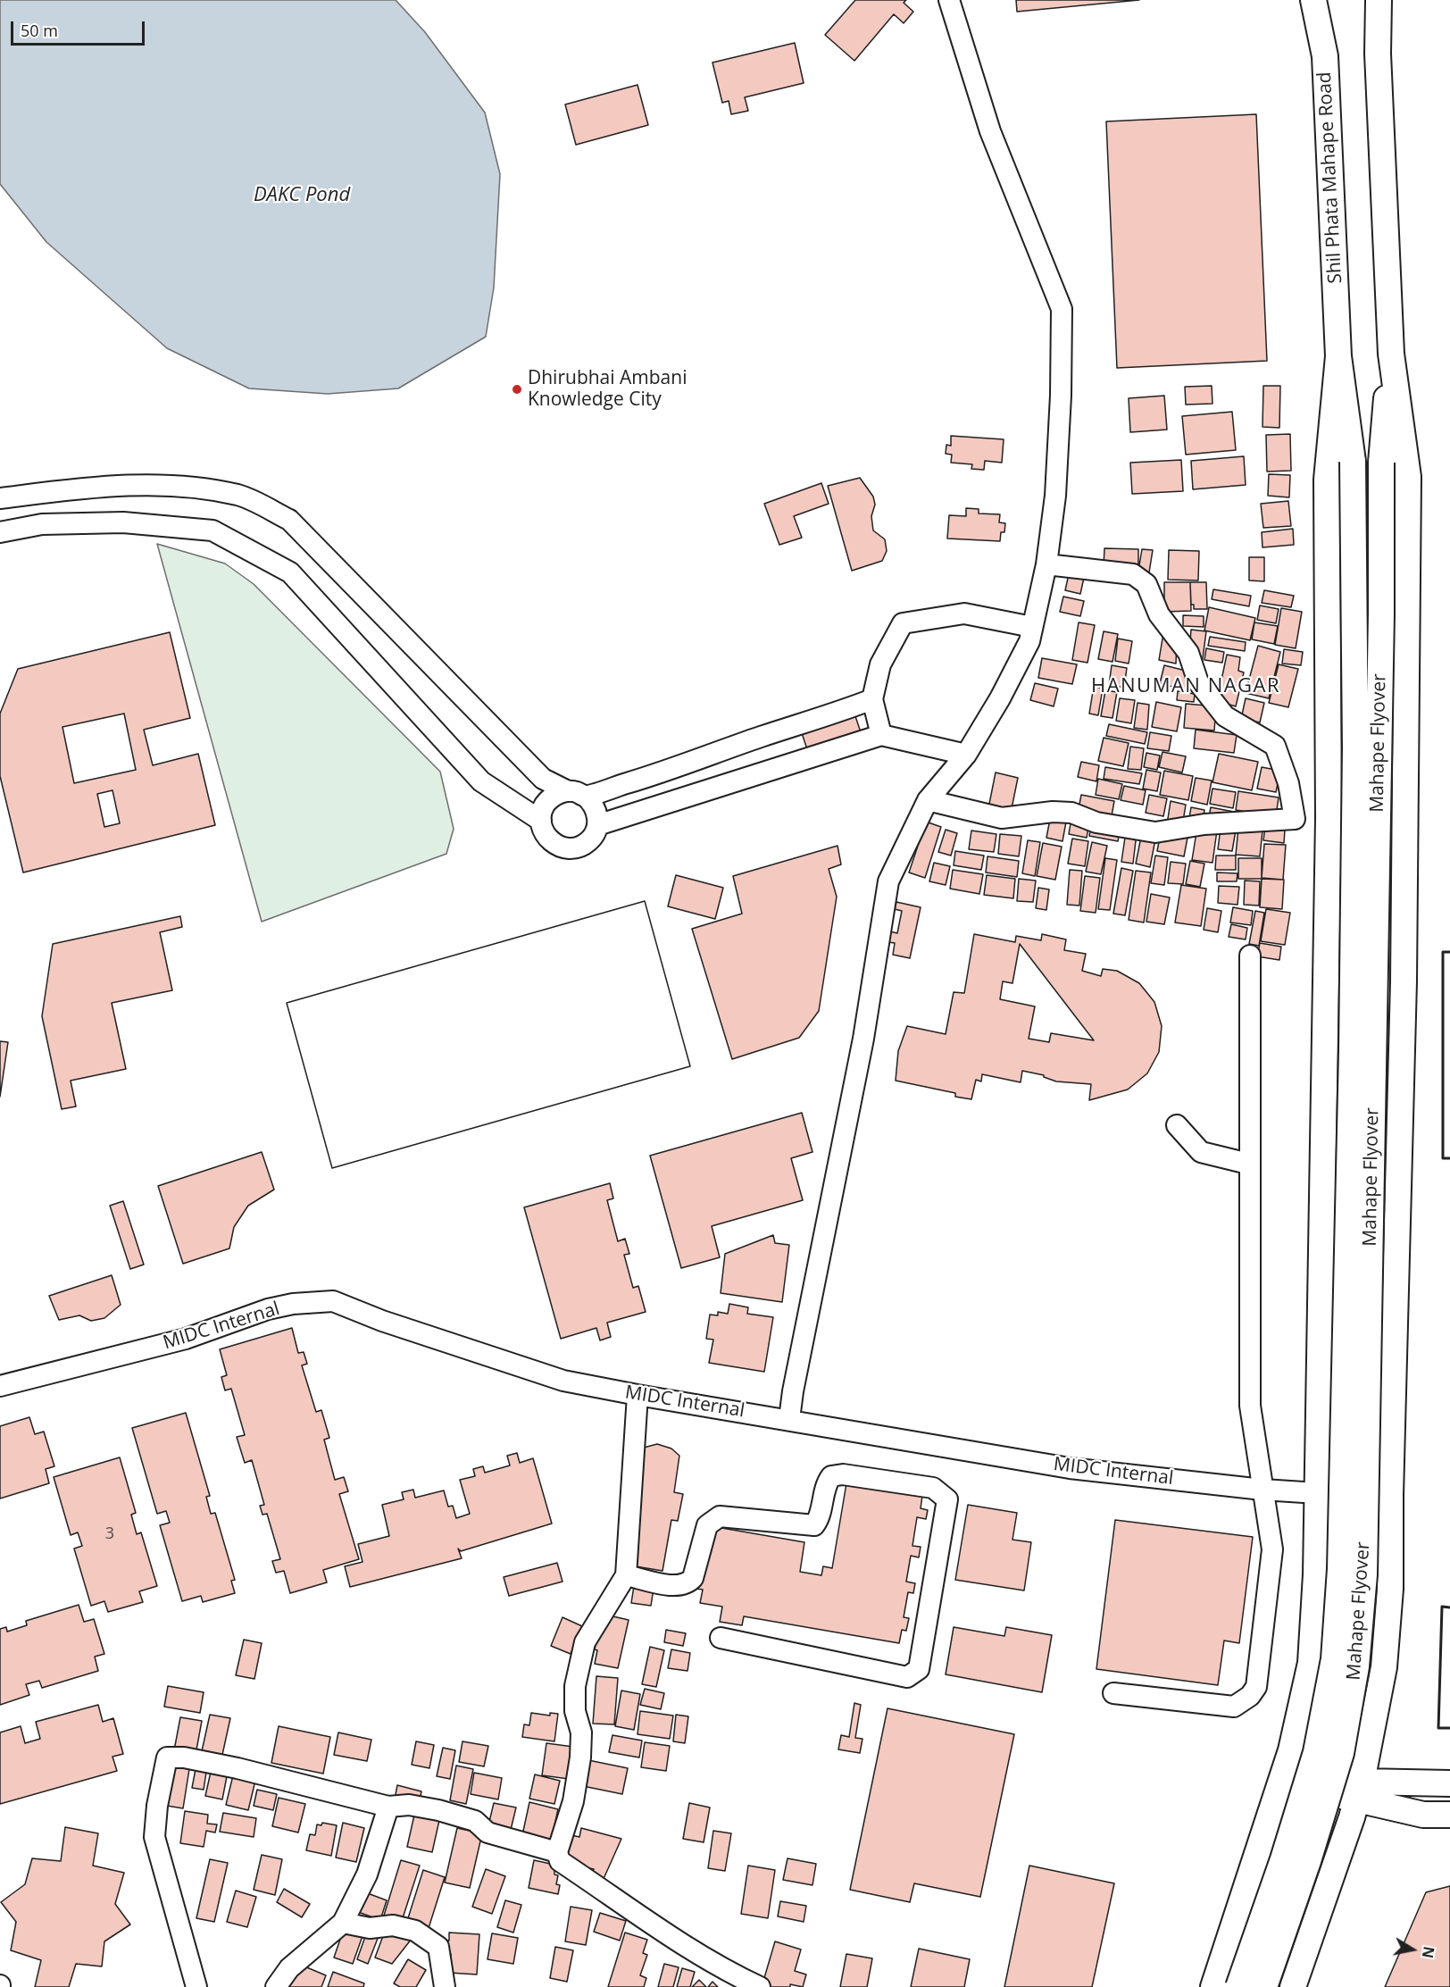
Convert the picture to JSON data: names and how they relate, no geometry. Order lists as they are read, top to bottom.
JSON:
{
  "streets": {
    "main road": ["Shil Phata Mahape Road", "Mahape Flyover"],
    "street": ["MIDC Internal"]
  },
  "crossings": [
    ["Shil Phata Mahape Road", "Mahape Flyover"]
  ],
  "districts": ["HANUMAN NAGAR"],
  "water": ["DAKC Pond"],
  "places": ["Dhirubhai Ambani Knowledge City"],
  "house_numbers": ["3"],
  "scale_bar": "50 m",
  "north": "right"
}
